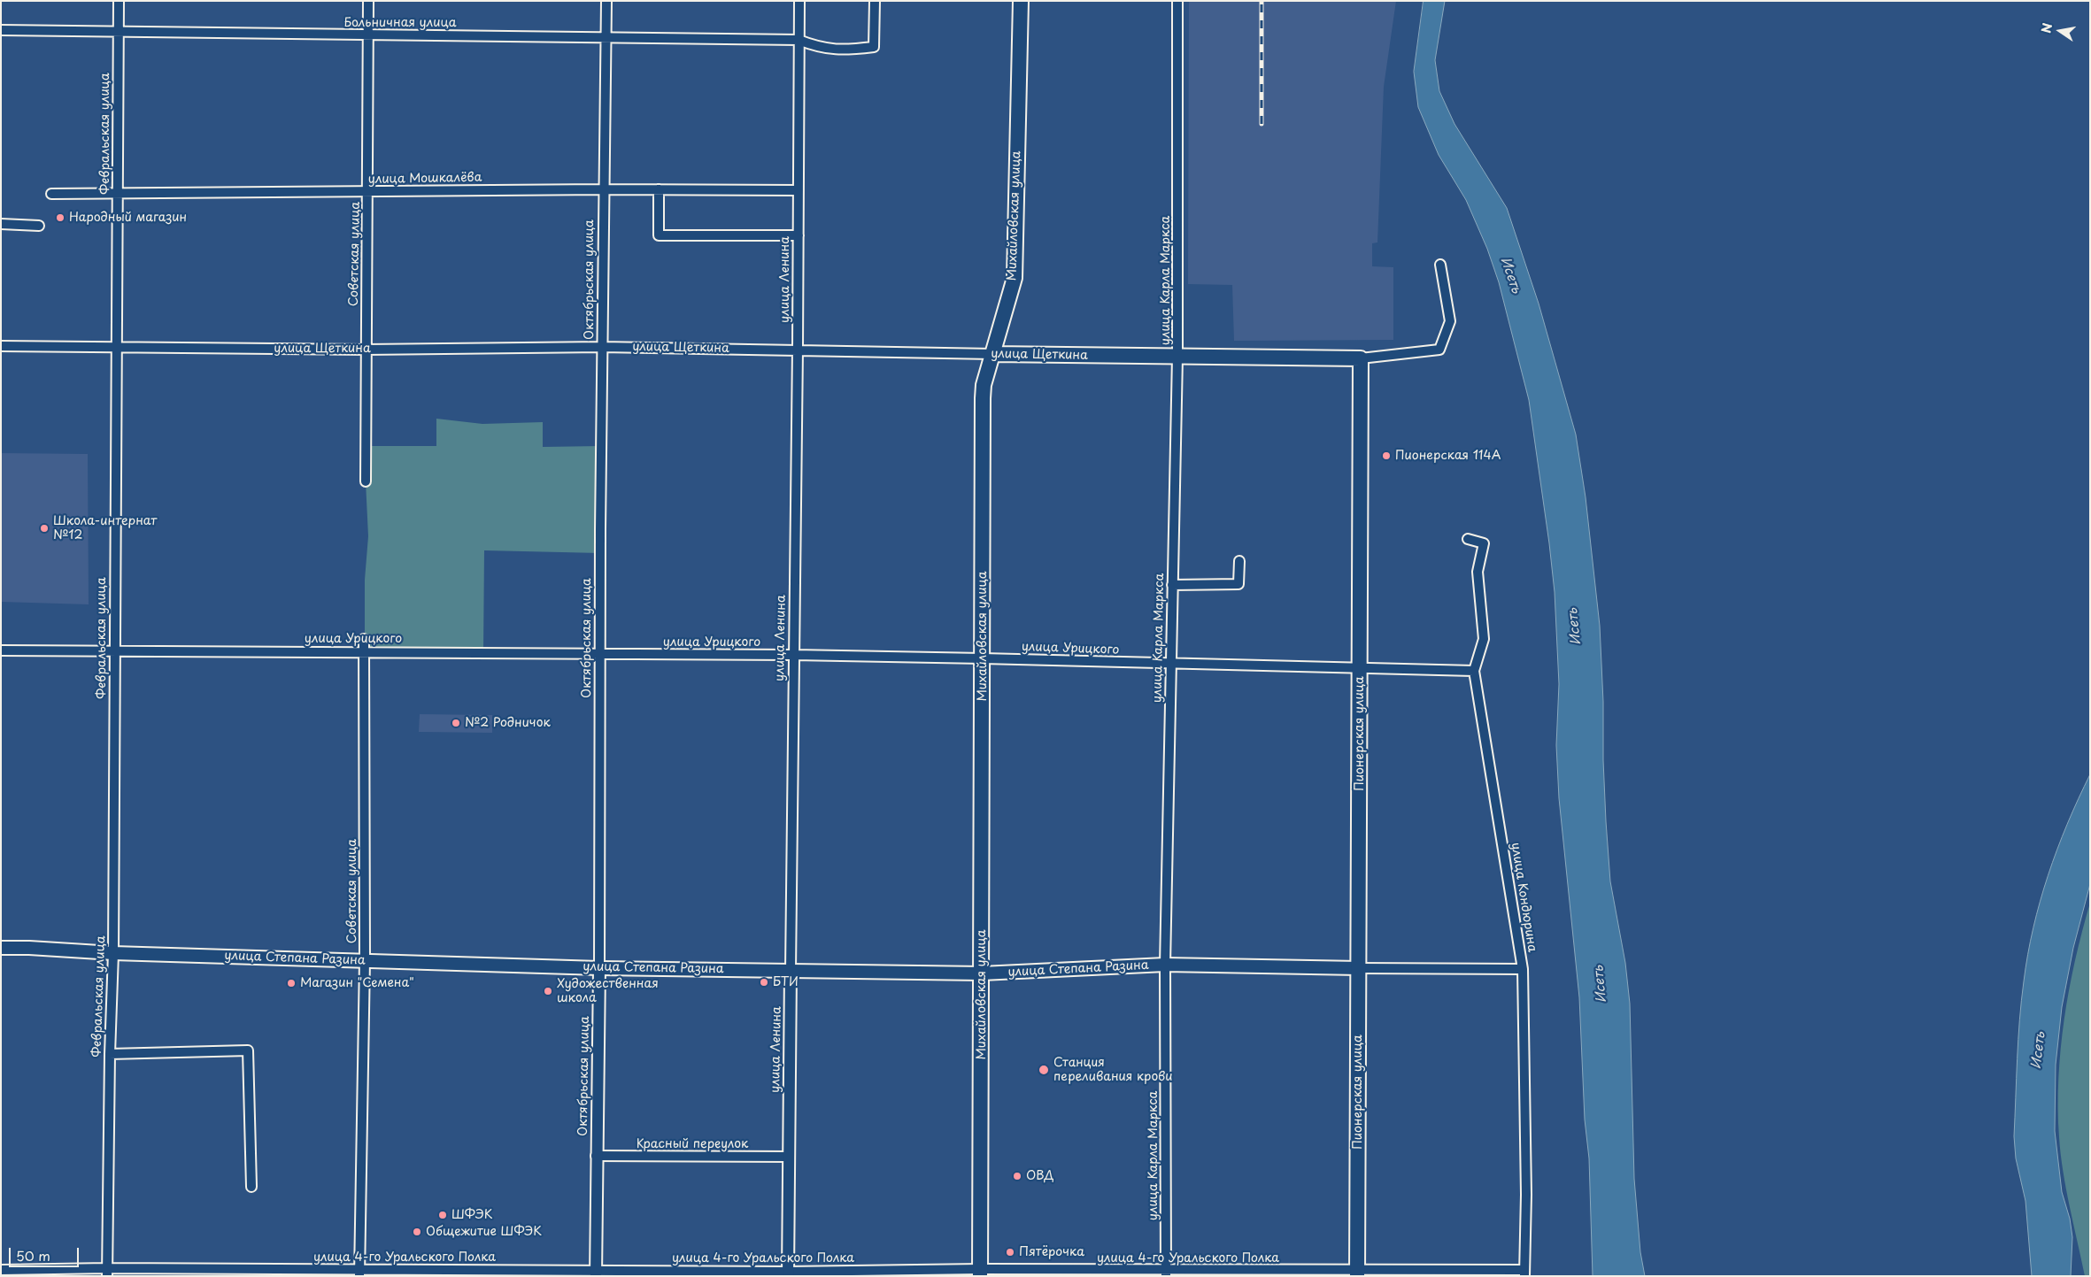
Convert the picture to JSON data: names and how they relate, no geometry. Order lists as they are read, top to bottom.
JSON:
{
  "streets": {
    "main road": [
      "Михайловская улица",
      "улица Щеткина",
      "Пионерская улица",
      "улица Степана Разина"
    ],
    "street": [
      "Больничная улица",
      "Февральская улица",
      "улица Мошкалёва",
      "Советская улица",
      "Октябрьская улица",
      "улица Ленина",
      "улица Карла Маркса",
      "улица Урицкого",
      "улица Кондюрина",
      "Красный переулок",
      "улица 4-го Уральского Полка"
    ]
  },
  "crossings": [
    ["Больничная улица", "Февральская улица"],
    ["Больничная улица", "Советская улица"],
    ["Больничная улица", "Октябрьская улица"],
    ["Больничная улица", "улица Ленина"],
    ["Февральская улица", "улица Мошкалёва"],
    ["Февральская улица", "улица Щеткина"],
    ["Февральская улица", "улица Урицкого"],
    ["Февральская улица", "улица Степана Разина"],
    ["Февральская улица", "улица 4-го Уральского Полка"],
    ["улица Мошкалёва", "Советская улица"],
    ["улица Мошкалёва", "Октябрьская улица"],
    ["улица Мошкалёва", "улица Ленина"],
    ["Михайловская улица", "улица Щеткина"],
    ["Михайловская улица", "улица Урицкого"],
    ["Михайловская улица", "улица Степана Разина"],
    ["Михайловская улица", "улица 4-го Уральского Полка"],
    ["Советская улица", "улица Щеткина"],
    ["Советская улица", "улица Урицкого"],
    ["Советская улица", "улица Степана Разина"],
    ["Советская улица", "улица 4-го Уральского Полка"],
    ["Октябрьская улица", "улица Щеткина"],
    ["Октябрьская улица", "улица Урицкого"],
    ["Октябрьская улица", "улица Степана Разина"],
    ["Октябрьская улица", "Красный переулок"],
    ["Октябрьская улица", "улица 4-го Уральского Полка"],
    ["улица Ленина", "улица Щеткина"],
    ["улица Ленина", "улица Урицкого"],
    ["улица Ленина", "улица Степана Разина"],
    ["улица Ленина", "Красный переулок"],
    ["улица Ленина", "улица 4-го Уральского Полка"],
    ["улица Карла Маркса", "улица Щеткина"],
    ["улица Карла Маркса", "улица Урицкого"],
    ["улица Карла Маркса", "улица Степана Разина"],
    ["улица Карла Маркса", "улица 4-го Уральского Полка"],
    ["улица Щеткина", "Пионерская улица"],
    ["улица Урицкого", "Пионерская улица"],
    ["улица Урицкого", "улица Кондюрина"],
    ["Пионерская улица", "улица Степана Разина"],
    ["Пионерская улица", "улица 4-го Уральского Полка"],
    ["улица Кондюрина", "улица 4-го Уральского Полка"]
  ],
  "water": ["Исеть"],
  "places": [
    "Народный магазин",
    "Пионерская 114А",
    "Школа-интернат №12",
    "№2 Родничок",
    "БТИ",
    "Магазин \"Семена\"",
    "Художественная школа",
    "Станция переливания крови",
    "ОВД",
    "ШФЭК",
    "Общежитие ШФЭК",
    "Пятёрочка"
  ],
  "scale_bar": "50 m",
  "north": "left"
}
